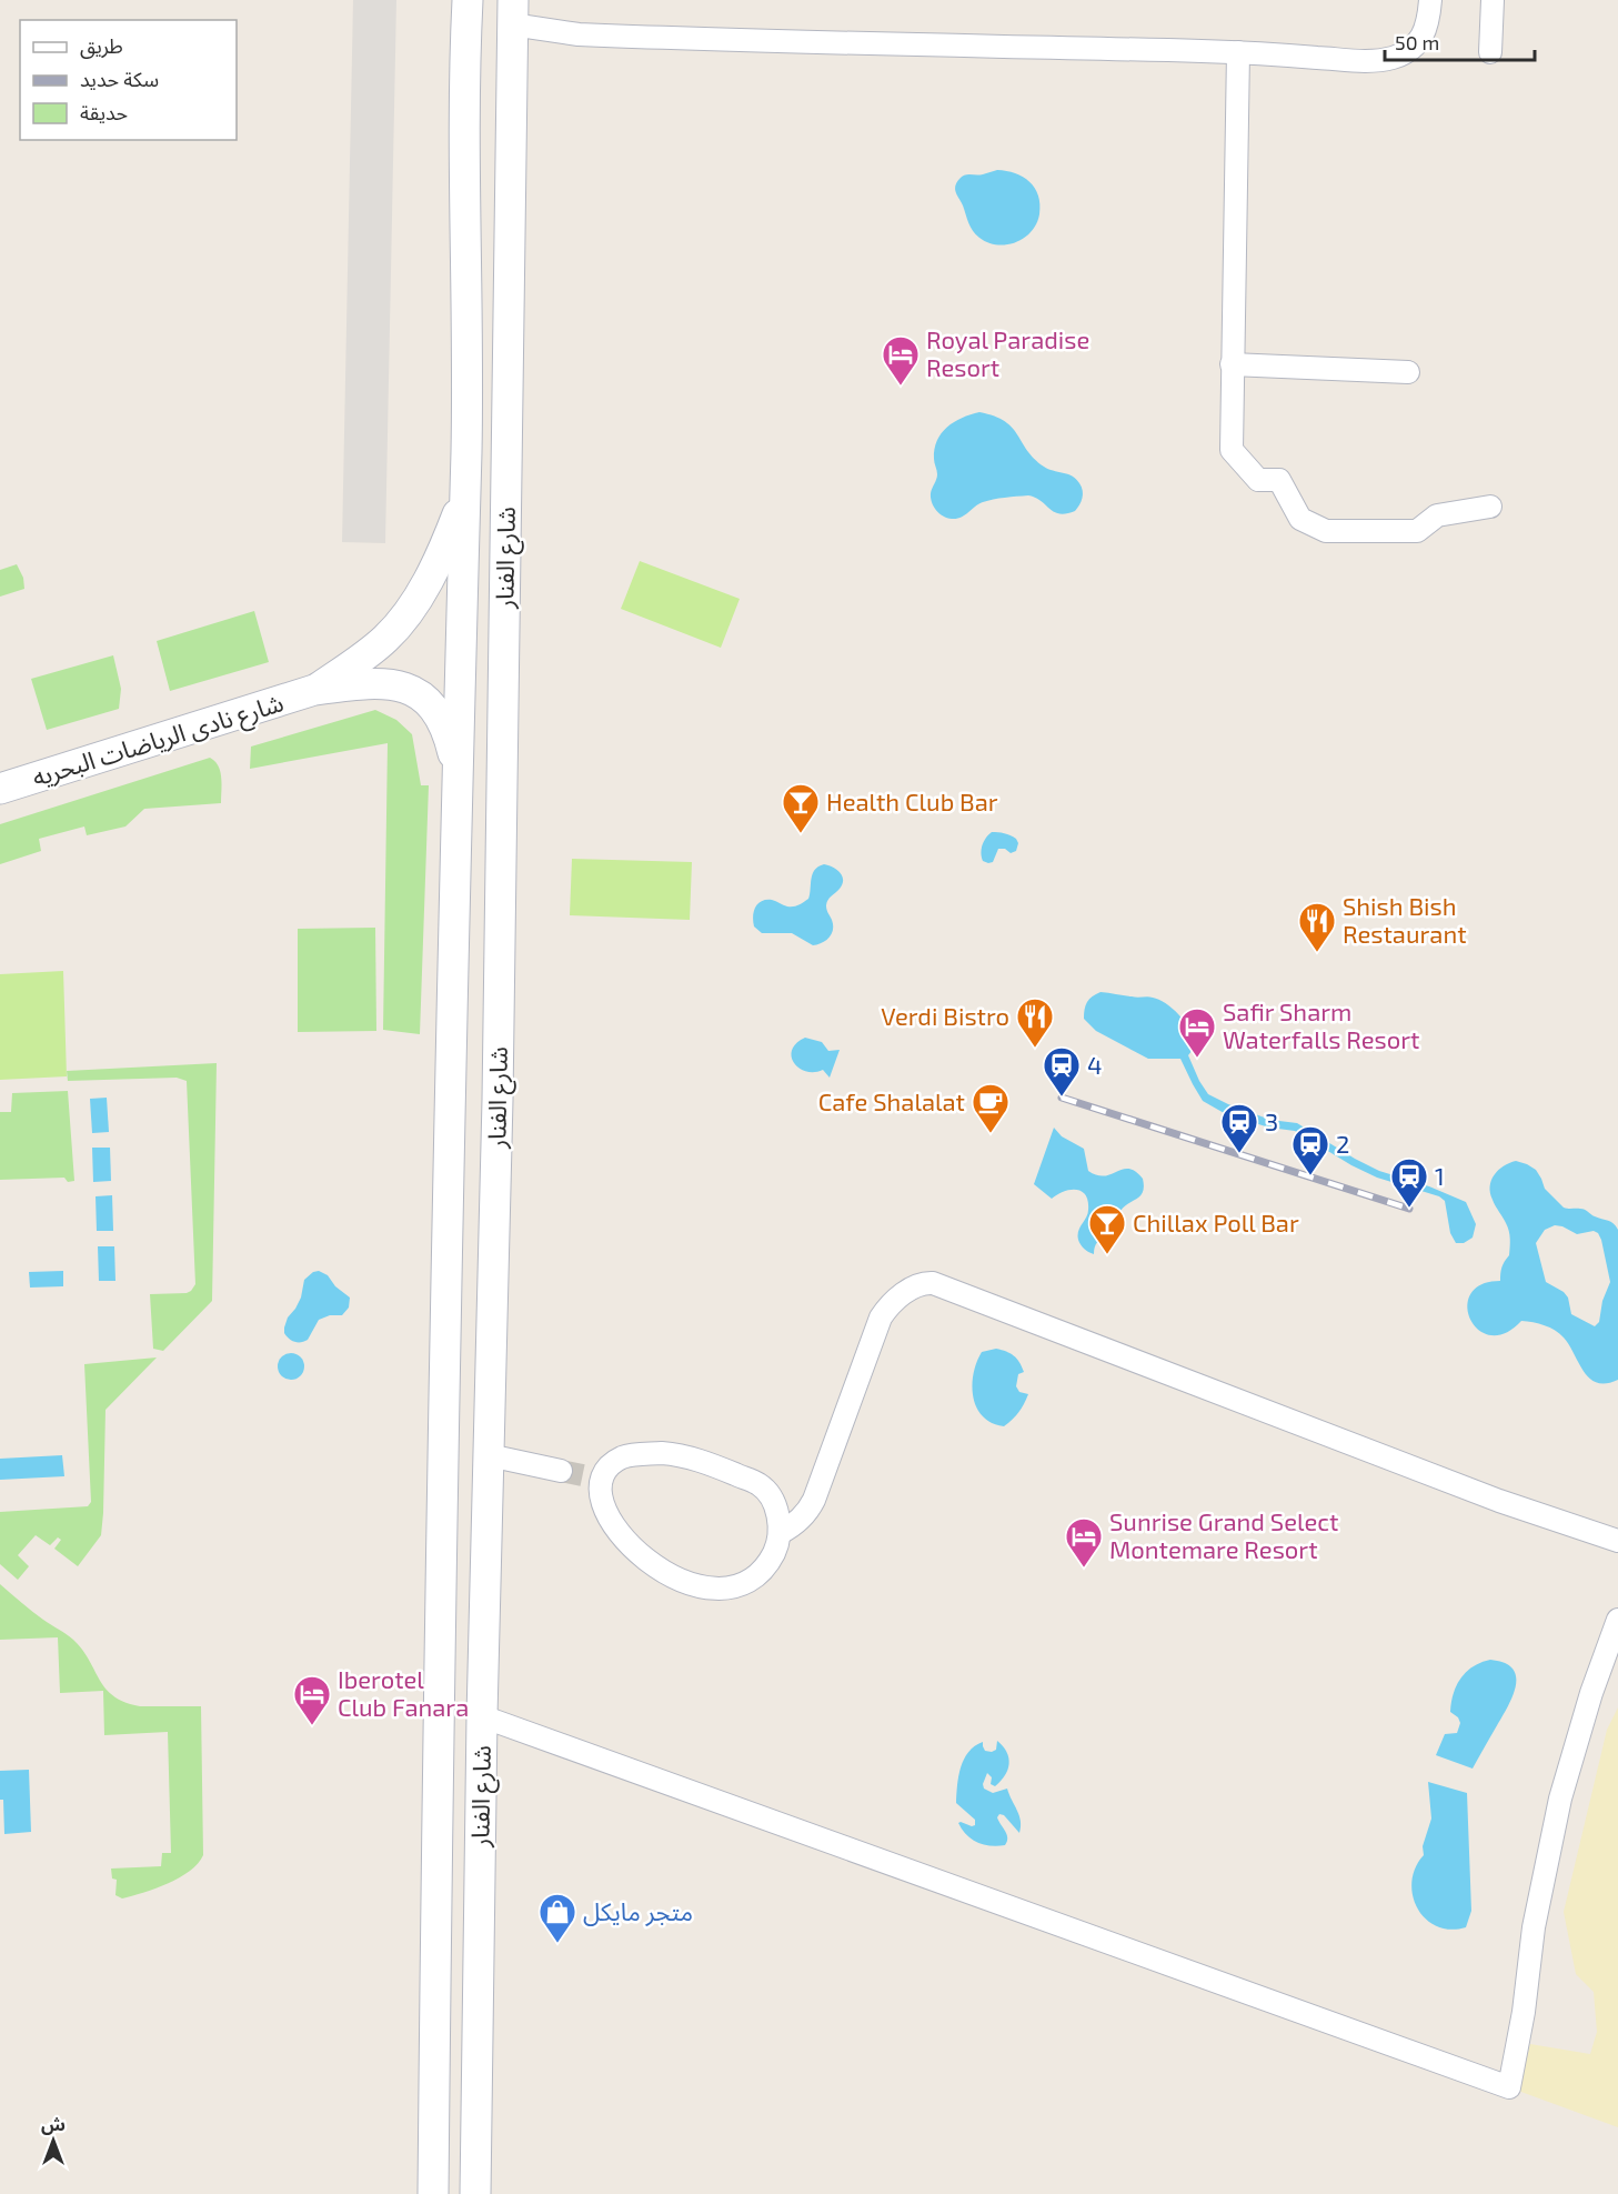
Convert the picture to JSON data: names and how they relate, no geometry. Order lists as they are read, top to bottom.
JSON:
{
  "streets": {
    "main road": ["شارع الفنار", "شارع نادى الرياضات البحريه"]
  },
  "crossings": [
    ["شارع الفنار", "شارع نادى الرياضات البحريه"]
  ],
  "places": {
    "hotel": [
      "Royal Paradise Resort",
      "Safir Sharm Waterfalls Resort",
      "Sunrise Grand Select Montemare Resort",
      "Iberotel Club Fanara"
    ],
    "bar": ["Health Club Bar", "Chillax Poll Bar"],
    "restaurant": ["Shish Bish Restaurant", "Verdi Bistro"],
    "station": [
      "4",
      "3",
      "2",
      "1"
    ],
    "cafe": ["Cafe Shalalat"],
    "shop": ["متجر مايكل"]
  },
  "legend": ["طريق", "سكة حديد", "حديقة"],
  "scale_bar": "50 m",
  "north": "top"
}
